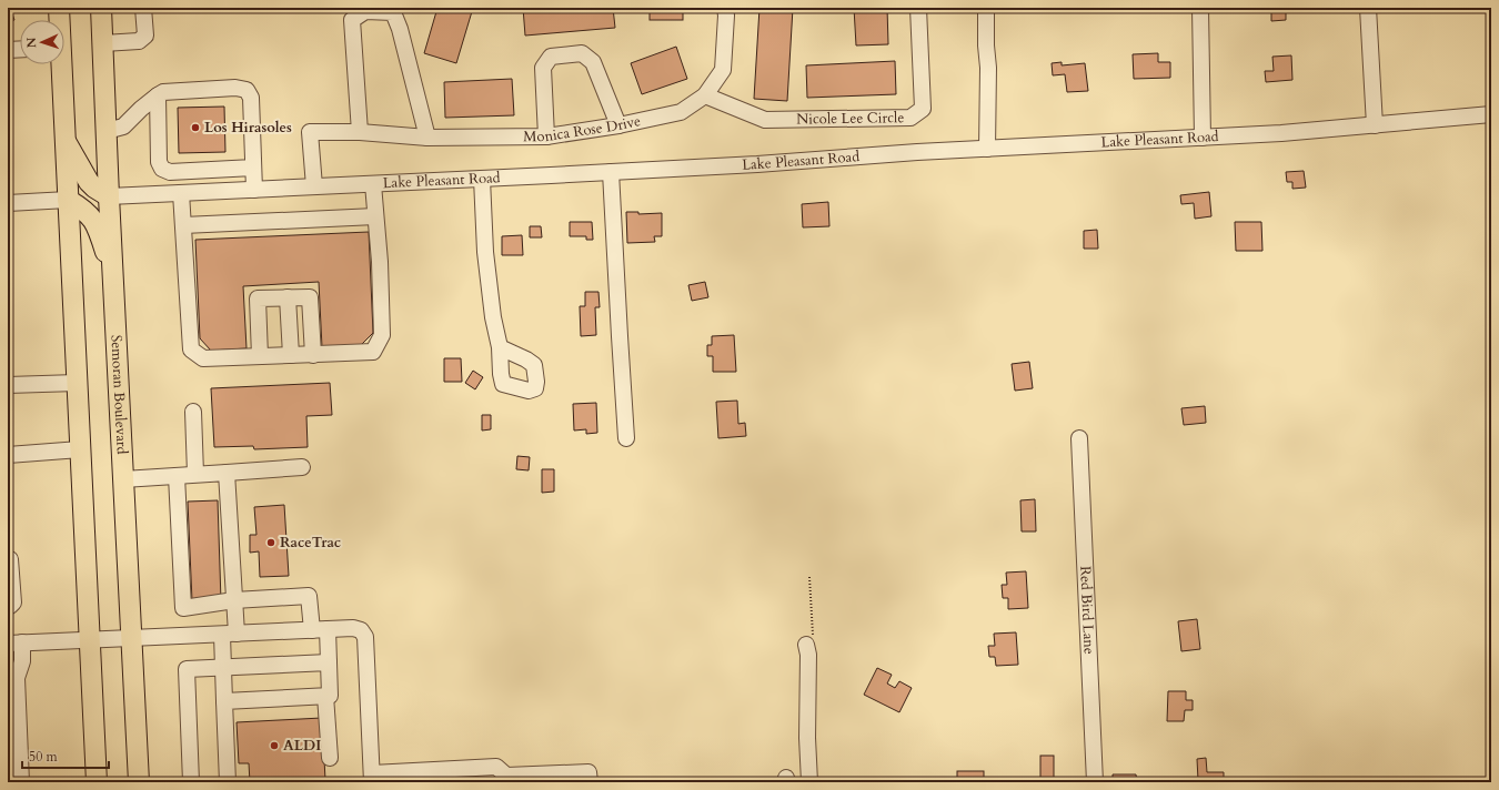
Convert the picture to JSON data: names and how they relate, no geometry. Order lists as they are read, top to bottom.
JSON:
{
  "streets": {
    "main road": ["Semoran Boulevard"],
    "street": [
      "Nicole Lee Circle",
      "Monica Rose Drive",
      "Lake Pleasant Road",
      "Red Bird Lane"
    ]
  },
  "crossings": [
    ["Nicole Lee Circle", "Monica Rose Drive"],
    ["Monica Rose Drive", "Lake Pleasant Road"],
    ["Lake Pleasant Road", "Semoran Boulevard"]
  ],
  "places": ["Los Hirasoles", "RaceTrac", "ALDI"],
  "scale_bar": "50 m",
  "north": "left"
}
